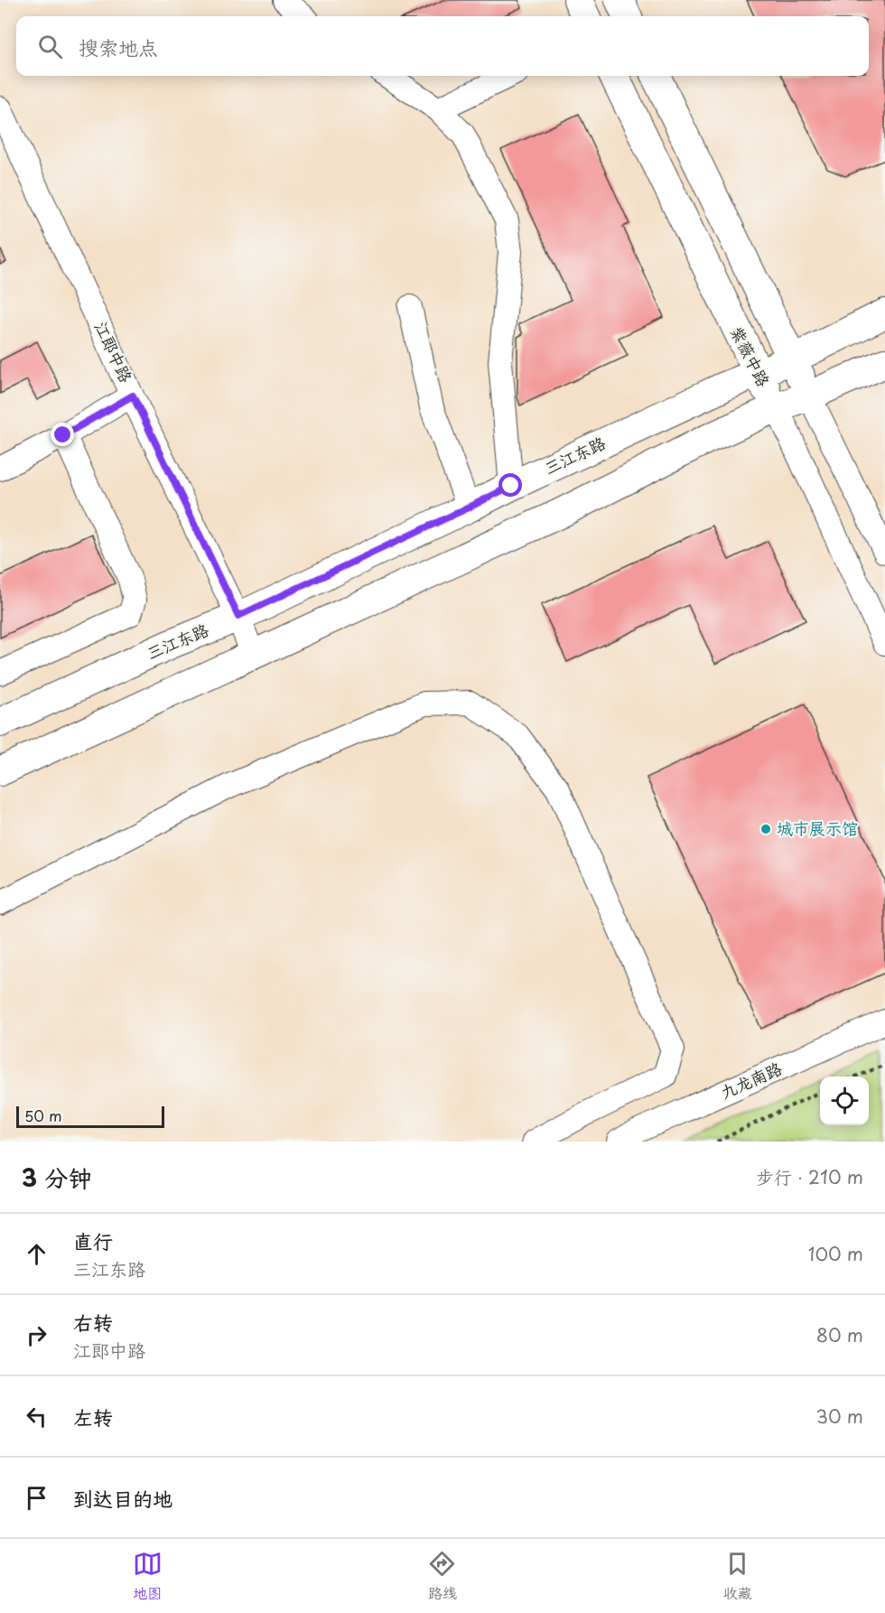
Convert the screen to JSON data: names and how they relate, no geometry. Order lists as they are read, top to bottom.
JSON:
{
  "streets": {
    "main road": ["紫薇中路", "三江东路"],
    "street": ["江郎中路", "九龙南路"]
  },
  "crossings": [
    ["江郎中路", "三江东路"],
    ["紫薇中路", "三江东路"]
  ],
  "places": ["城市展示馆"],
  "scale_bar": "50 m",
  "page": {
    "search": "搜索地点",
    "scale": "50 m",
    "heading": ["3 分钟", "步行 · 210 m"],
    "list": [
      ["直行", "三江东路", "100 m"],
      ["右转", "江郎中路", "80 m"],
      ["左转", "30 m"],
      "到达目的地"
    ],
    "nav": ["地图", "路线", "收藏"]
  }
}
